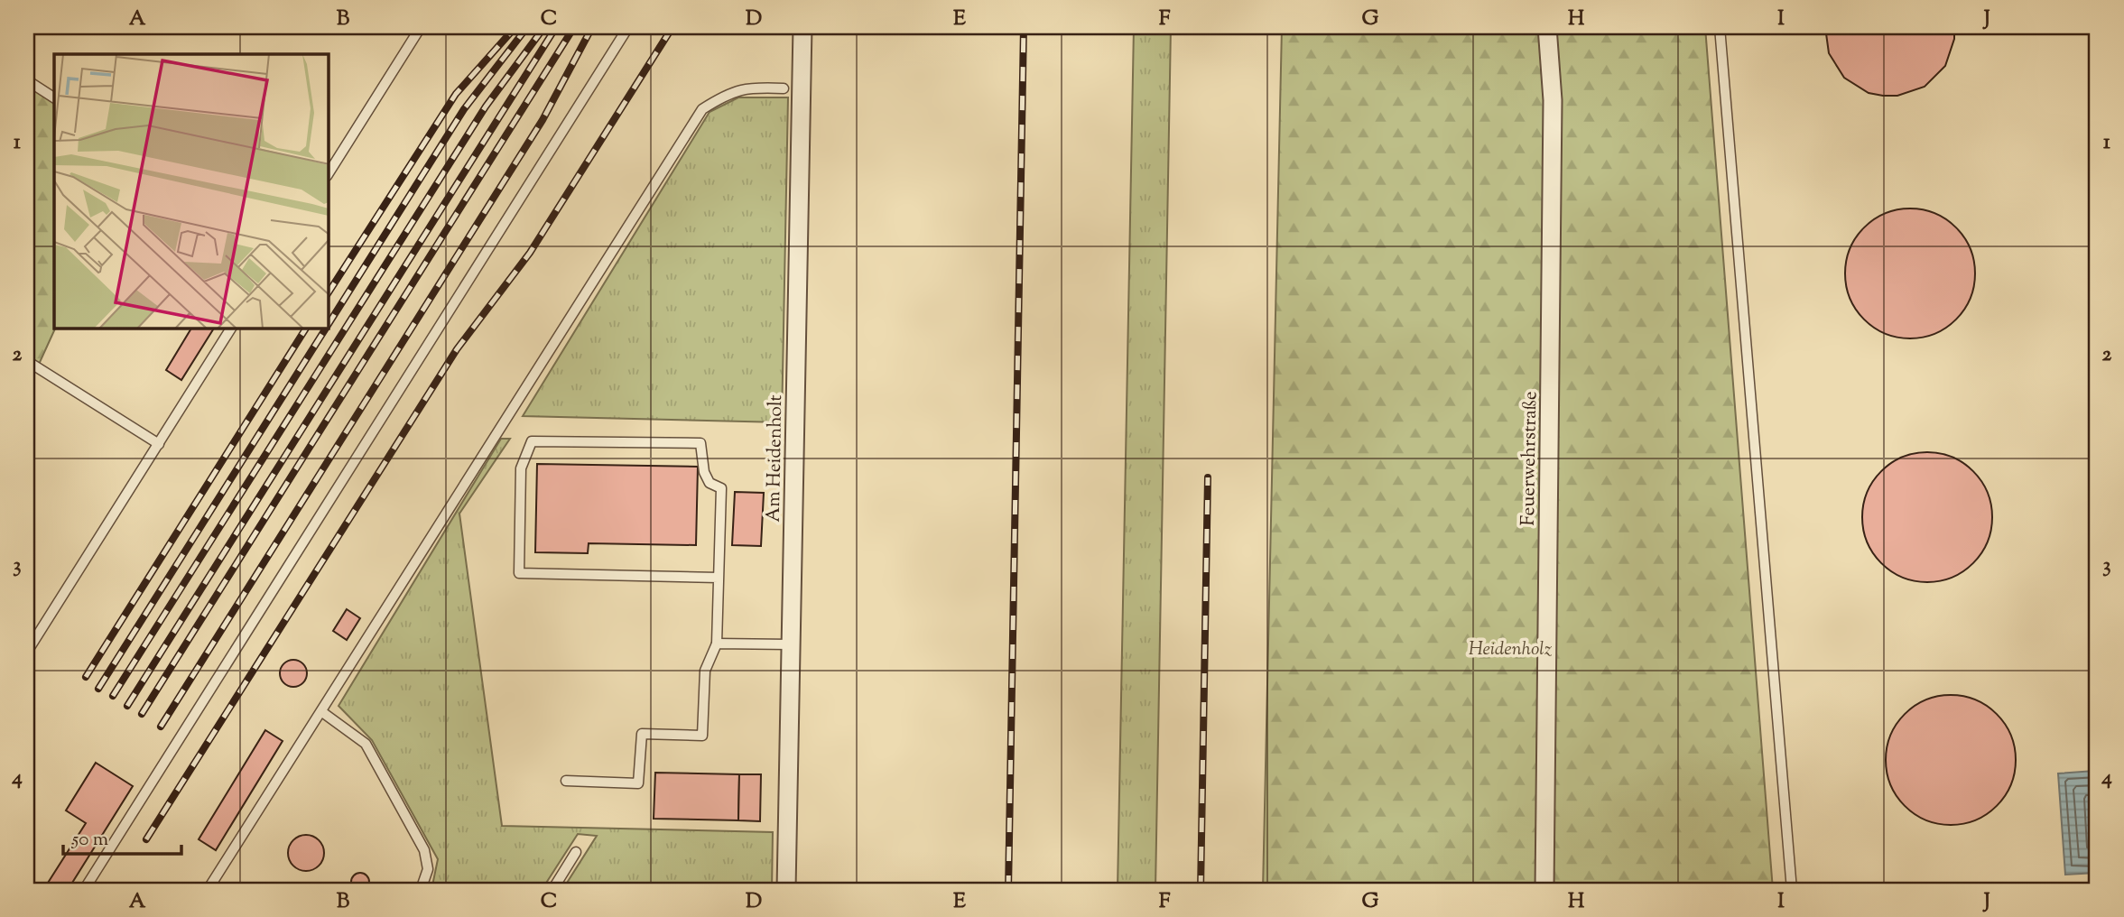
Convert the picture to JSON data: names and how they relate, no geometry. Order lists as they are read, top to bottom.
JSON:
{
  "streets": {
    "street": ["Am Heidenholt", "Feuerwehrstraße"]
  },
  "parks": ["Heidenholz"],
  "scale_bar": "50 m",
  "grid": {
    "columns": [
      "A",
      "B",
      "C",
      "D",
      "E",
      "F",
      "G",
      "H",
      "I",
      "J"
    ],
    "rows": [
      "1",
      "2",
      "3",
      "4"
    ]
  }
}
